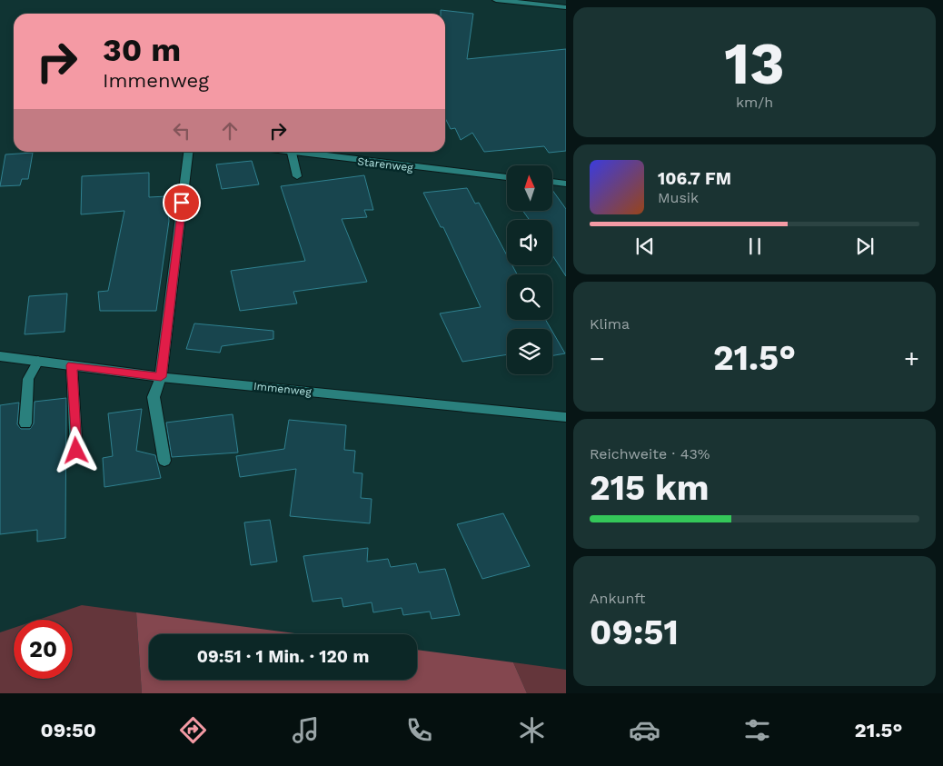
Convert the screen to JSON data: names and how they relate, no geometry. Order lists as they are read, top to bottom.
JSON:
{
  "streets": {
    "street": ["Starenweg", "Immenweg"]
  },
  "north": "top",
  "page": {
    "tile": [
      ["13", "km/h"],
      "Klima",
      ["Reichweite · 43%", "215 km"],
      ["Ankunft", "09:51"]
    ],
    "turn": ["30 m", "Immenweg"],
    "song": ["106.7 FM", "Musik"],
    "heat": ["−", "21.5°", "+"],
    "limit": "20",
    "trip": "09:51 · 1 Min. · 120 m",
    "tabs": ["09:50", "21.5°"]
  }
}
